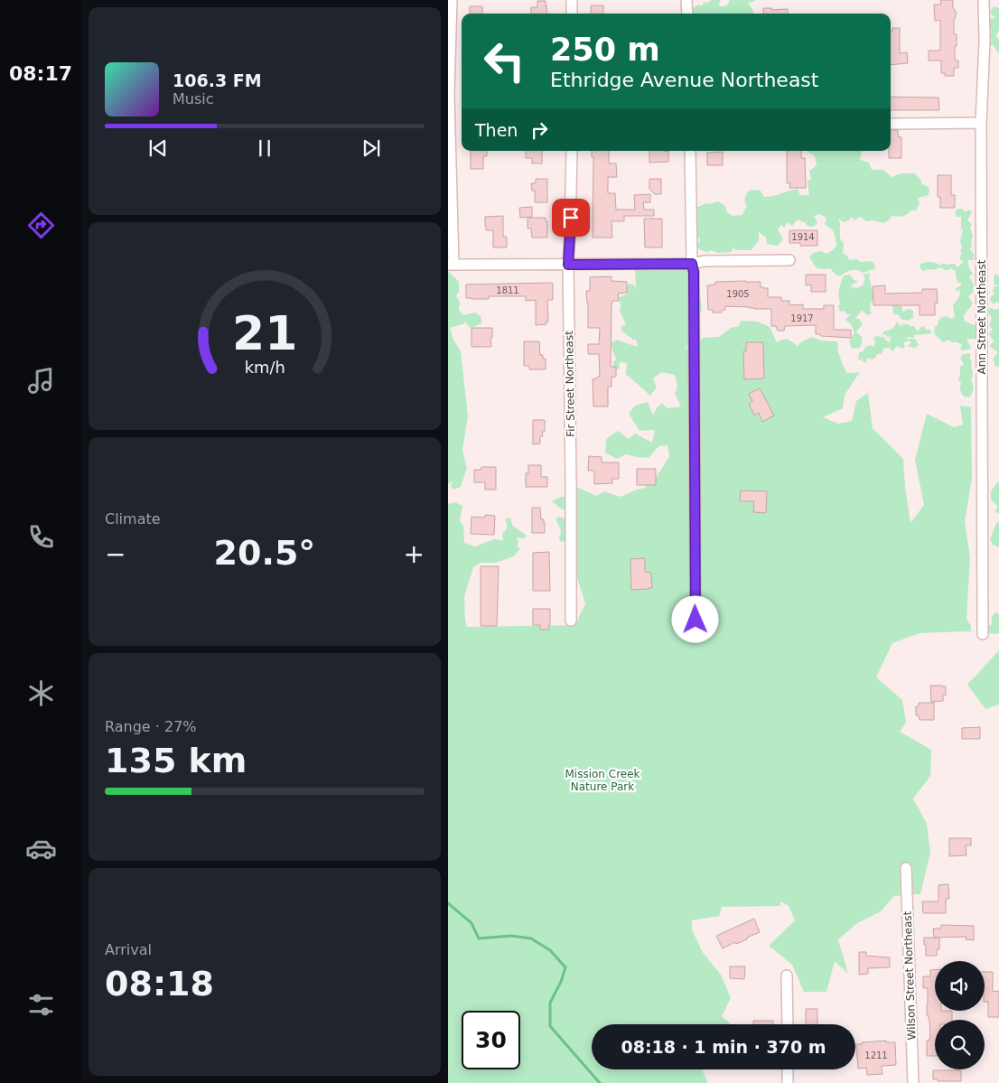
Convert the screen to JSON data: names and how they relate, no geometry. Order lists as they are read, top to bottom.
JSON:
{
  "streets": {
    "street": ["Ann Street Northeast", "Fir Street Northeast", "Wilson Street Northeast"]
  },
  "parks": ["Mission Creek Nature Park"],
  "house_numbers": [
    "1914",
    "1811",
    "1905",
    "1917",
    "1211"
  ],
  "page": {
    "tabs": "08:17",
    "turn": ["250 m", "Ethridge Avenue Northeast"],
    "song": ["106.3 FM", "Music"],
    "then": "Then",
    "tile": [
      "Climate",
      ["Range · 27%", "135 km"],
      ["Arrival", "08:18"]
    ],
    "heat": ["−", "20.5°", "+"],
    "limit": "30",
    "trip": "08:18 · 1 min · 370 m",
    "gauge": ["21", "km/h"]
  }
}
